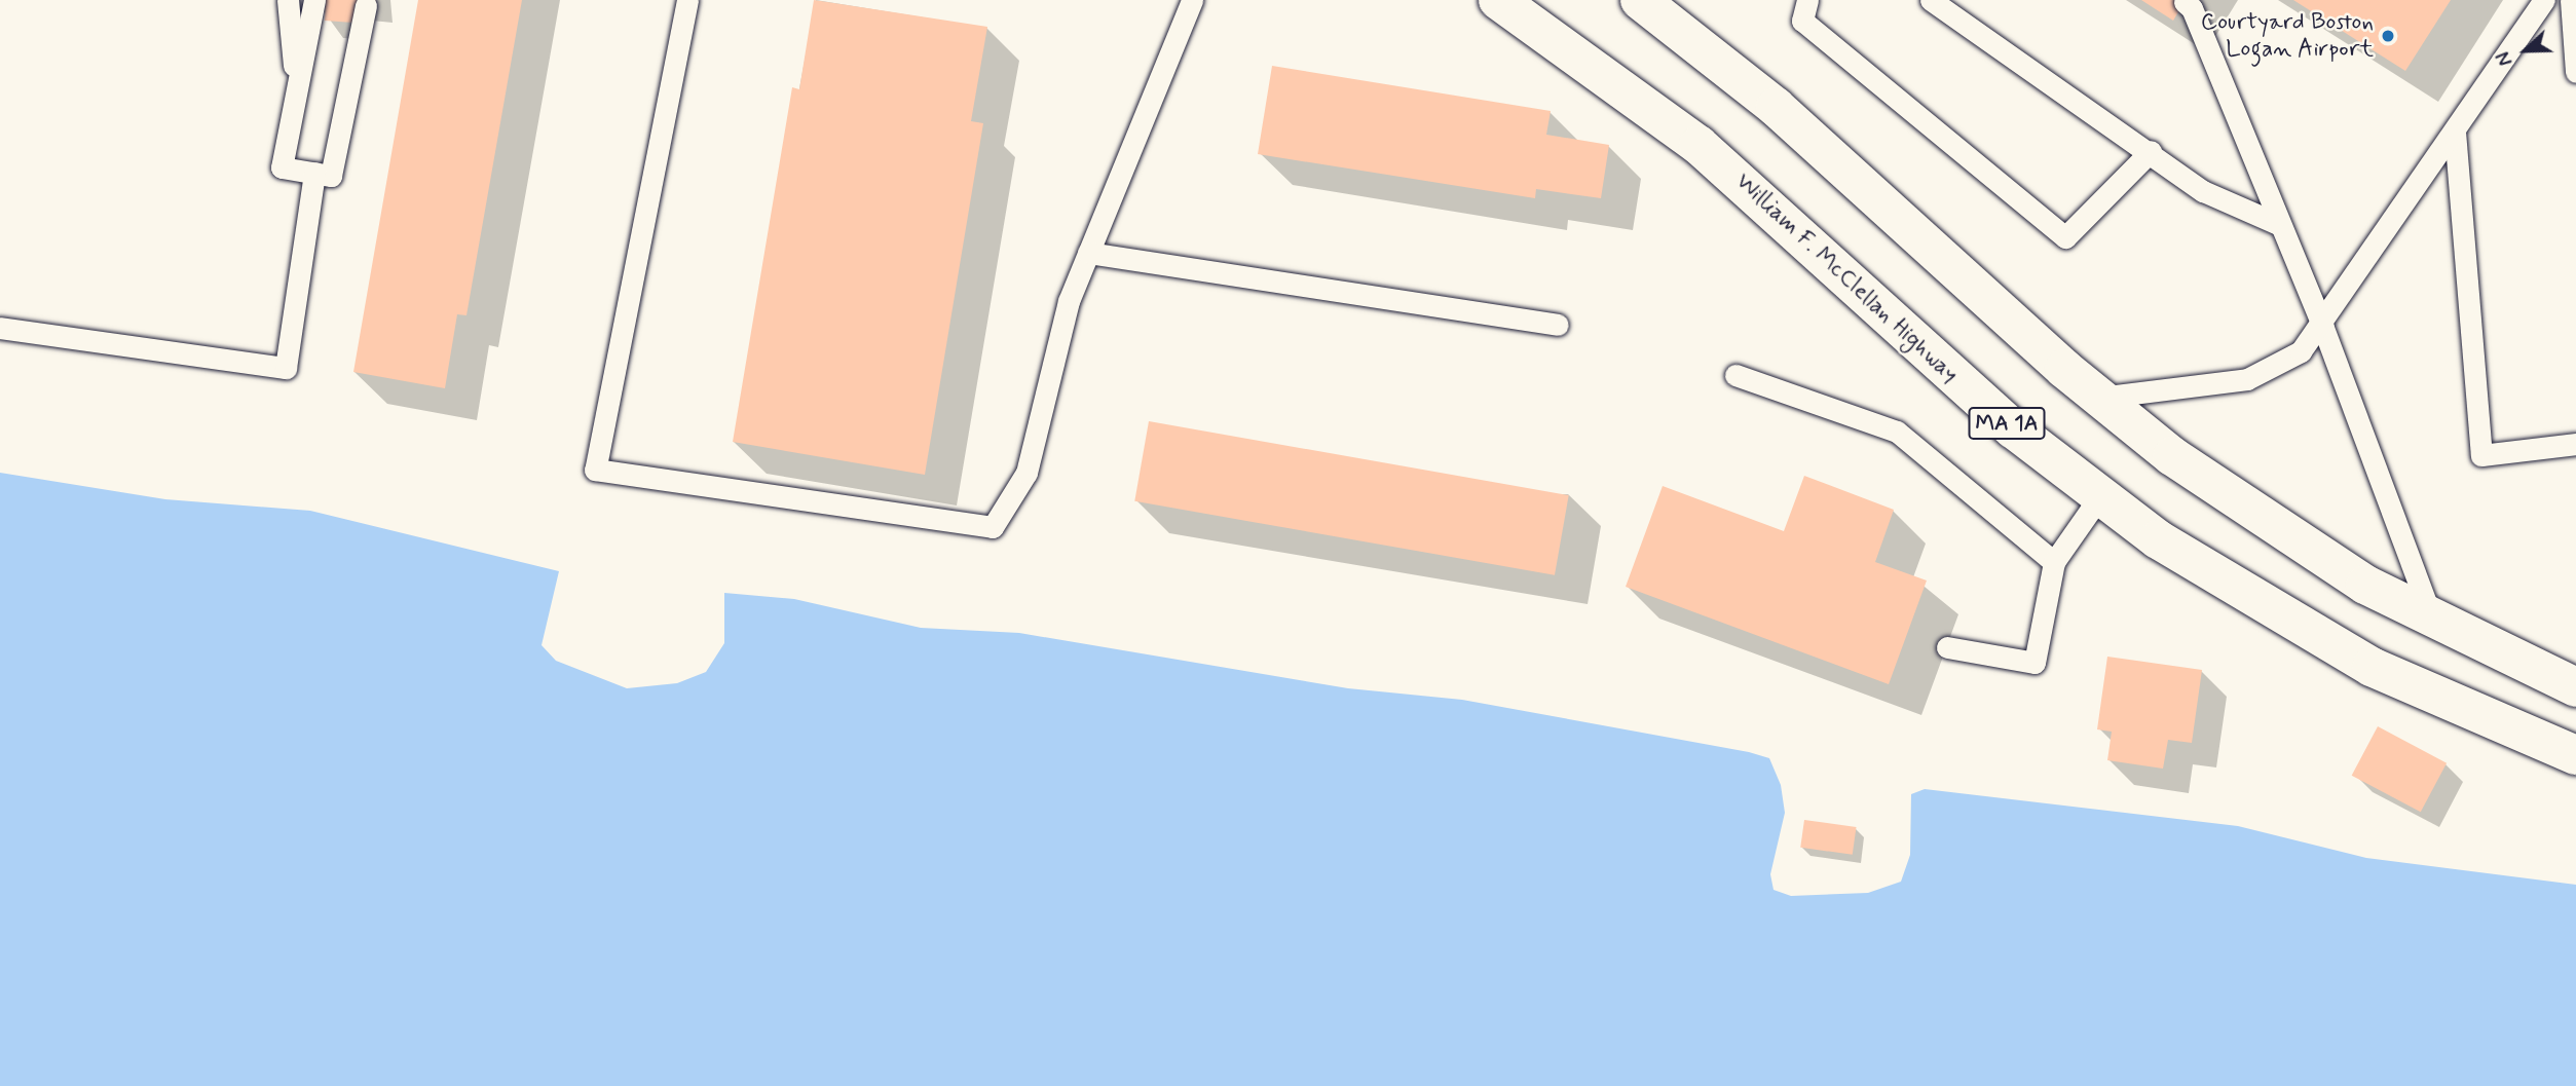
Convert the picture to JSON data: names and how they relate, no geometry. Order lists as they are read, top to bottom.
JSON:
{
  "streets": {
    "highway": ["William F. McClellan Highway", "MA 1A"]
  },
  "places": ["Courtyard Boston Logan Airport"],
  "north": "left"
}
